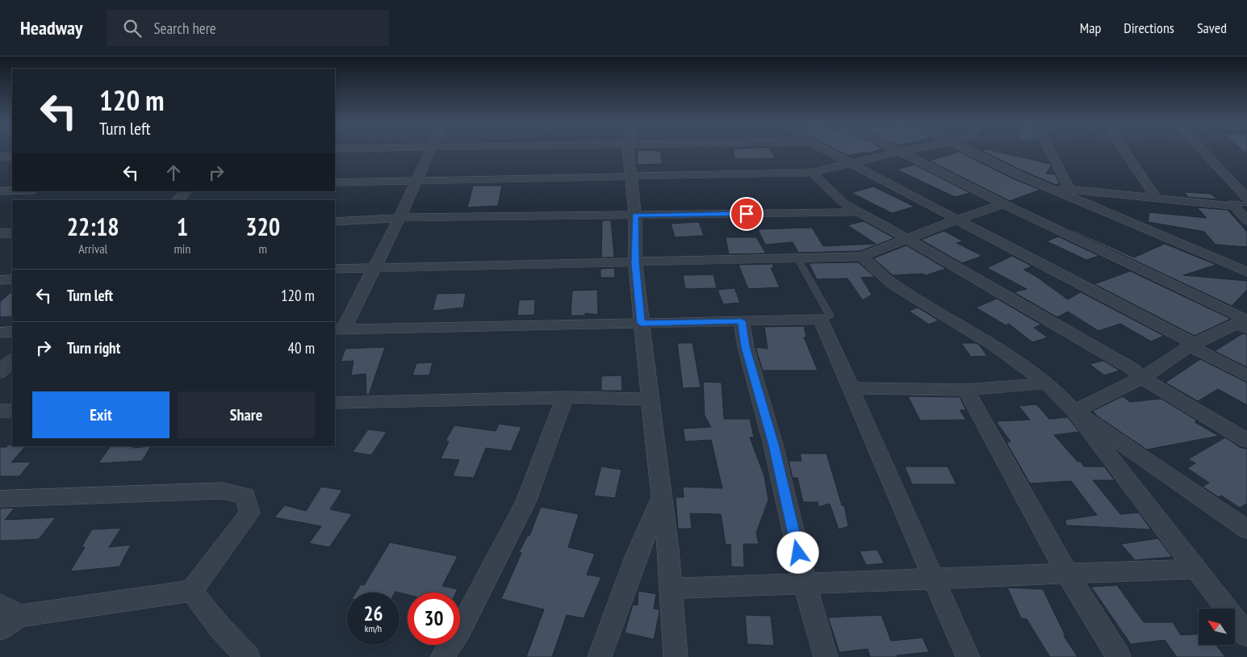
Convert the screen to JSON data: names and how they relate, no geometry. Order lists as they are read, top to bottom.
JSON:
{
  "north": "top left",
  "page": {
    "header": "Headway",
    "search": "Search here",
    "nav": ["Map", "Directions", "Saved"],
    "turn": ["120 m", "Turn left"],
    "eta": [
      "22:18",
      "Arrival",
      "1",
      "min",
      "320",
      "m"
    ],
    "list": [
      {
        "name": "Turn left",
        "value": "120 m"
      },
      {
        "name": "Turn right",
        "value": "40 m"
      }
    ],
    "buttons": ["Exit", "Share"],
    "speed": "26 km/h",
    "limit": "30"
  }
}
